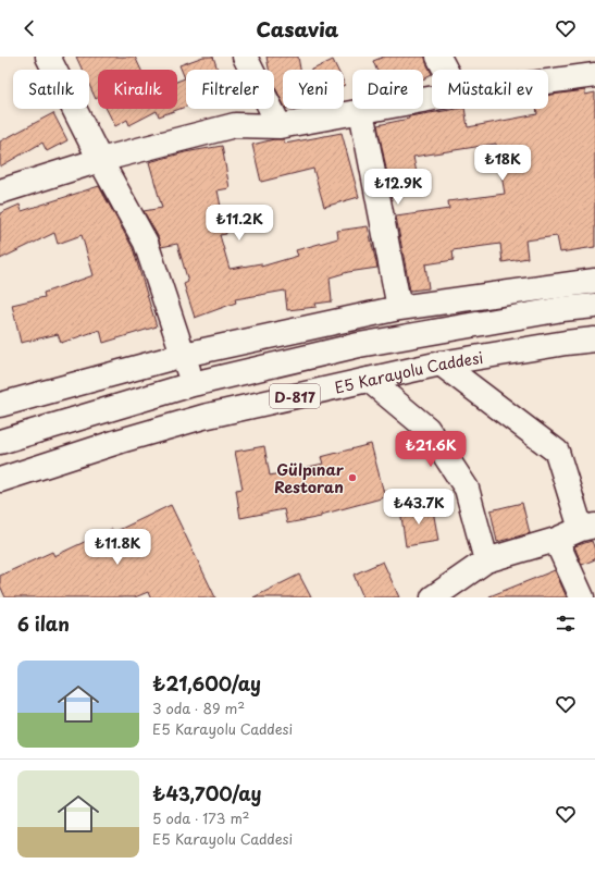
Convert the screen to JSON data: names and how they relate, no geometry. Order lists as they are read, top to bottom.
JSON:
{
  "streets": {
    "main road": ["E5 Karayolu Caddesi", "D-817"]
  },
  "places": ["Gülpınar Restoran"],
  "page": {
    "header": "Casavia",
    "chip": [
      "Satılık",
      "Kiralık",
      "Filtreler",
      "Yeni",
      "Daire",
      "Müstakil ev"
    ],
    "price": [
      "₺18K",
      "₺12.9K",
      "₺11.2K",
      "₺21.6K",
      "₺43.7K",
      "₺11.8K"
    ],
    "heading": "6 ilan",
    "list": [
      {
        "name": "₺21,600/ay",
        "note": "3 oda · 89 m² · E5 Karayolu Caddesi"
      },
      {
        "name": "₺43,700/ay",
        "note": "5 oda · 173 m² · E5 Karayolu Caddesi"
      }
    ]
  }
}
